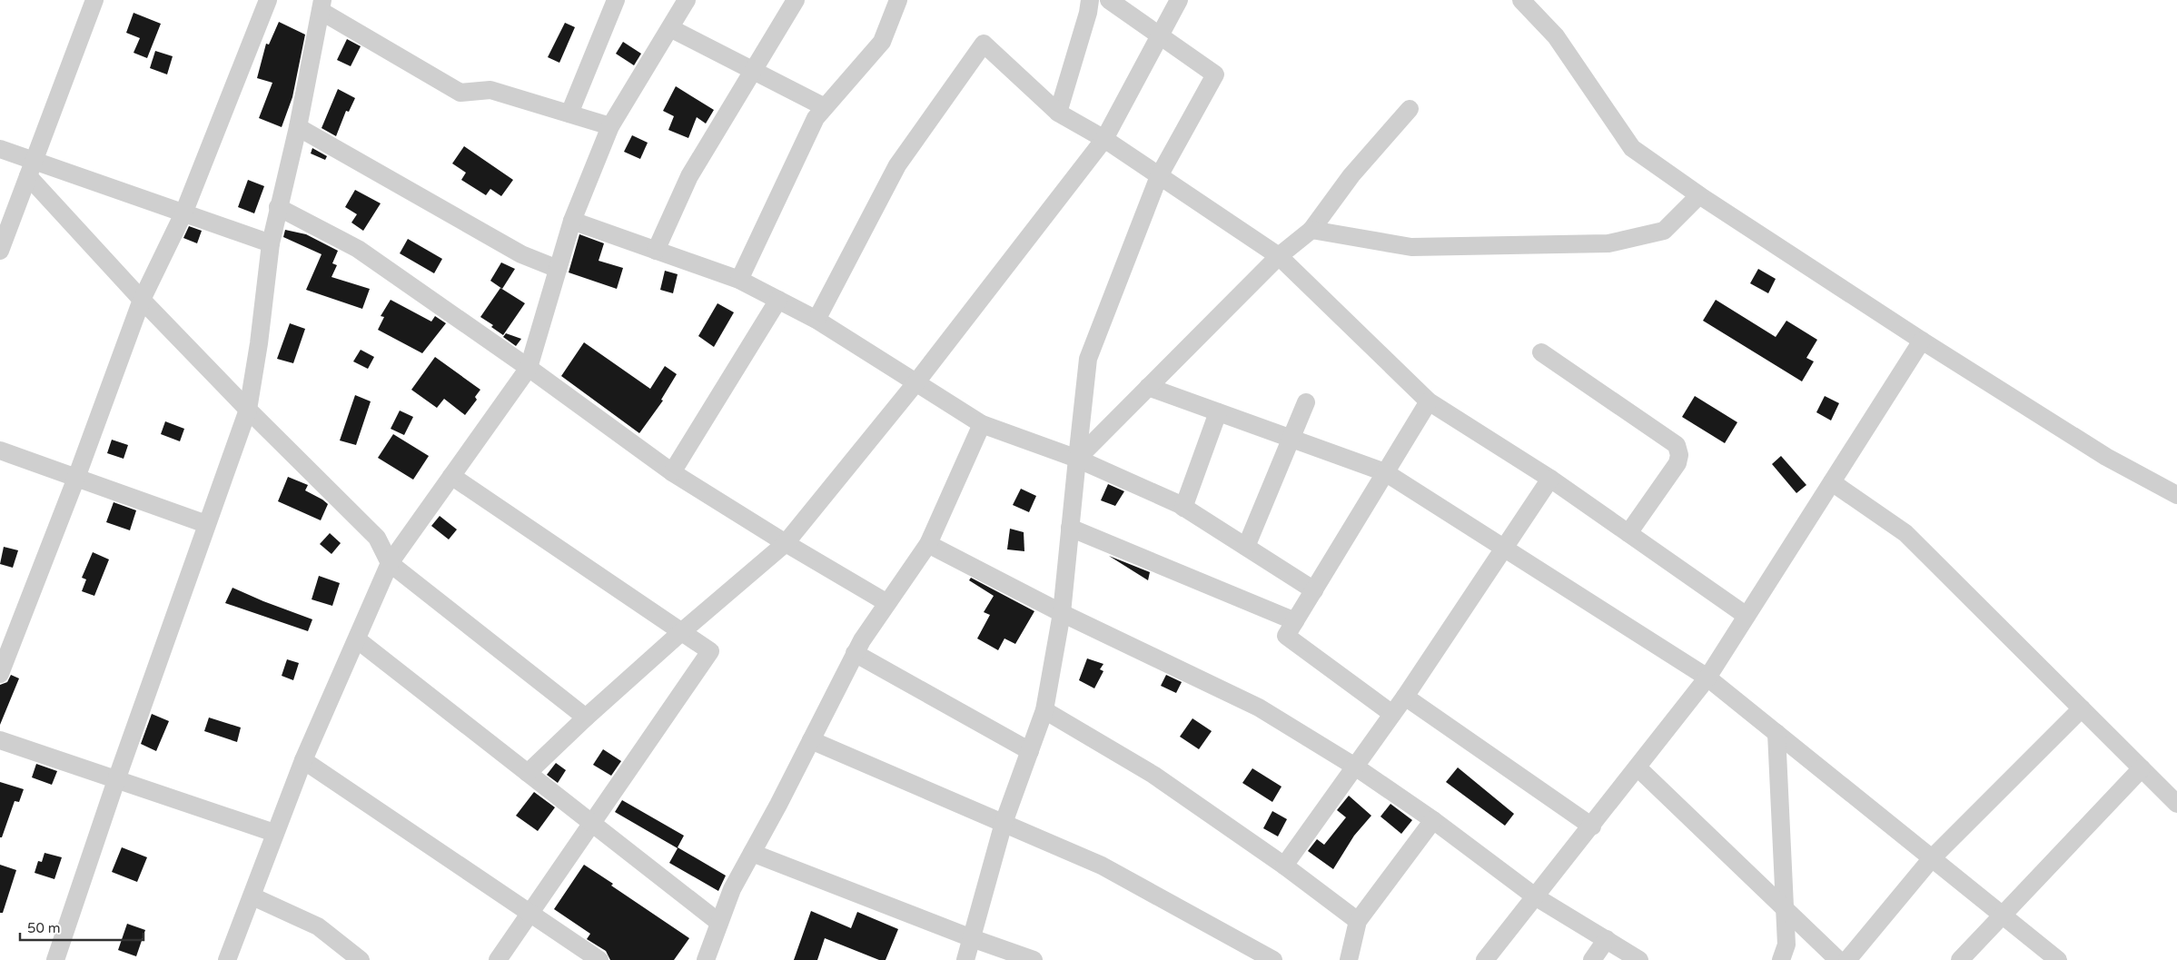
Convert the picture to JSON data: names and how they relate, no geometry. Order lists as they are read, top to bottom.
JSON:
{
  "scale_bar": "50 m"
}
